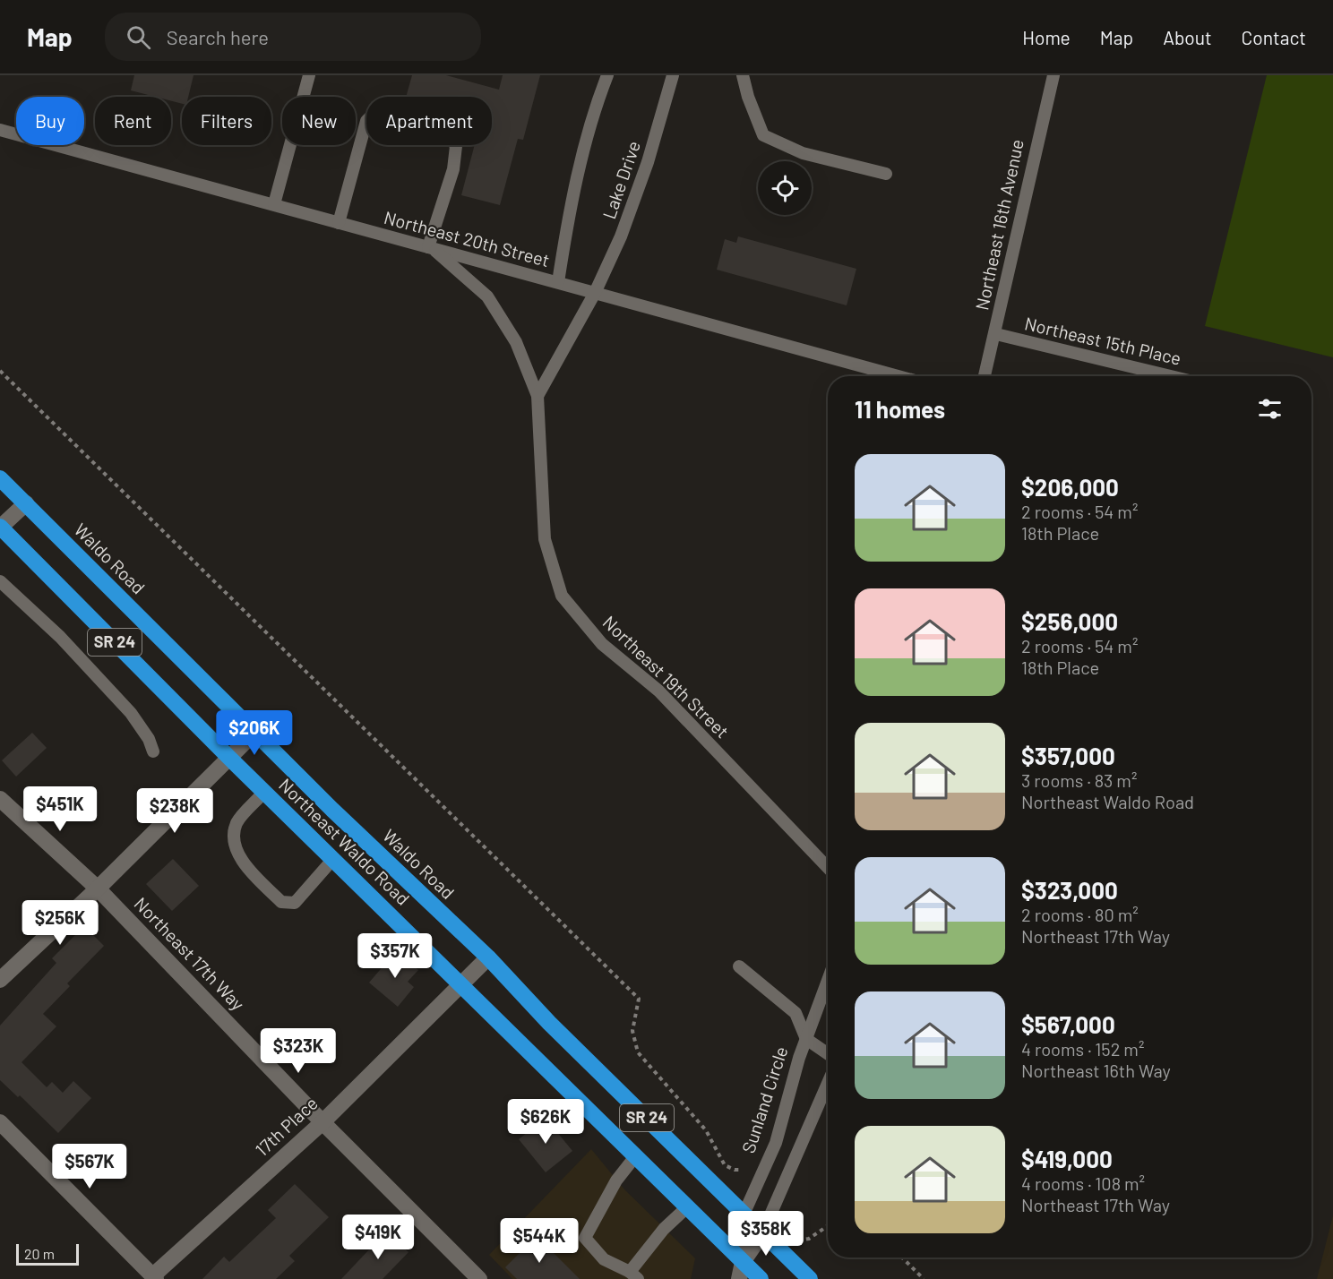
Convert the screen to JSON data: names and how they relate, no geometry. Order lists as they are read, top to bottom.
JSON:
{
  "streets": {
    "highway": ["Waldo Road", "SR 24", "Northeast Waldo Road"],
    "street": ["Northeast 17th Way", "Sunland Circle", "17th Place"],
    "lane": [
      "Lake Drive",
      "Northeast 16th Avenue",
      "Northeast 20th Street",
      "Northeast 15th Place",
      "Northeast 19th Street"
    ]
  },
  "crossings": [
    ["Lake Drive", "Northeast 20th Street"],
    ["Lake Drive", "Northeast 19th Street"],
    ["Northeast 16th Avenue", "Northeast 15th Place"],
    ["Northeast 20th Street", "Northeast 19th Street"],
    ["Waldo Road", "Sunland Circle"],
    ["Waldo Road", "17th Place"],
    ["SR 24", "Northeast Waldo Road"],
    ["SR 24", "Sunland Circle"],
    ["Northeast Waldo Road", "17th Place"],
    ["Northeast 17th Way", "17th Place"]
  ],
  "scale_bar": "20 m",
  "page": {
    "header": "Map",
    "search": "Search here",
    "nav": [
      "Home",
      "Map",
      "About",
      "Contact"
    ],
    "chip": [
      "Buy",
      "Rent",
      "Filters",
      "New",
      "Apartment"
    ],
    "heading": "11 homes",
    "list": [
      {
        "name": "$206,000",
        "note": "2 rooms · 54 m² · 18th Place"
      },
      {
        "name": "$256,000",
        "note": "2 rooms · 54 m² · 18th Place"
      },
      {
        "name": "$357,000",
        "note": "3 rooms · 83 m² · Northeast Waldo Road"
      },
      {
        "name": "$323,000",
        "note": "2 rooms · 80 m² · Northeast 17th Way"
      },
      {
        "name": "$567,000",
        "note": "4 rooms · 152 m² · Northeast 16th Way"
      },
      {
        "name": "$419,000",
        "note": "4 rooms · 108 m² · Northeast 17th Way"
      }
    ],
    "price": [
      "$206K",
      "$451K",
      "$238K",
      "$256K",
      "$357K",
      "$323K",
      "$626K",
      "$567K",
      "$358K",
      "$419K",
      "$544K"
    ],
    "scale": "20 m"
  }
}
